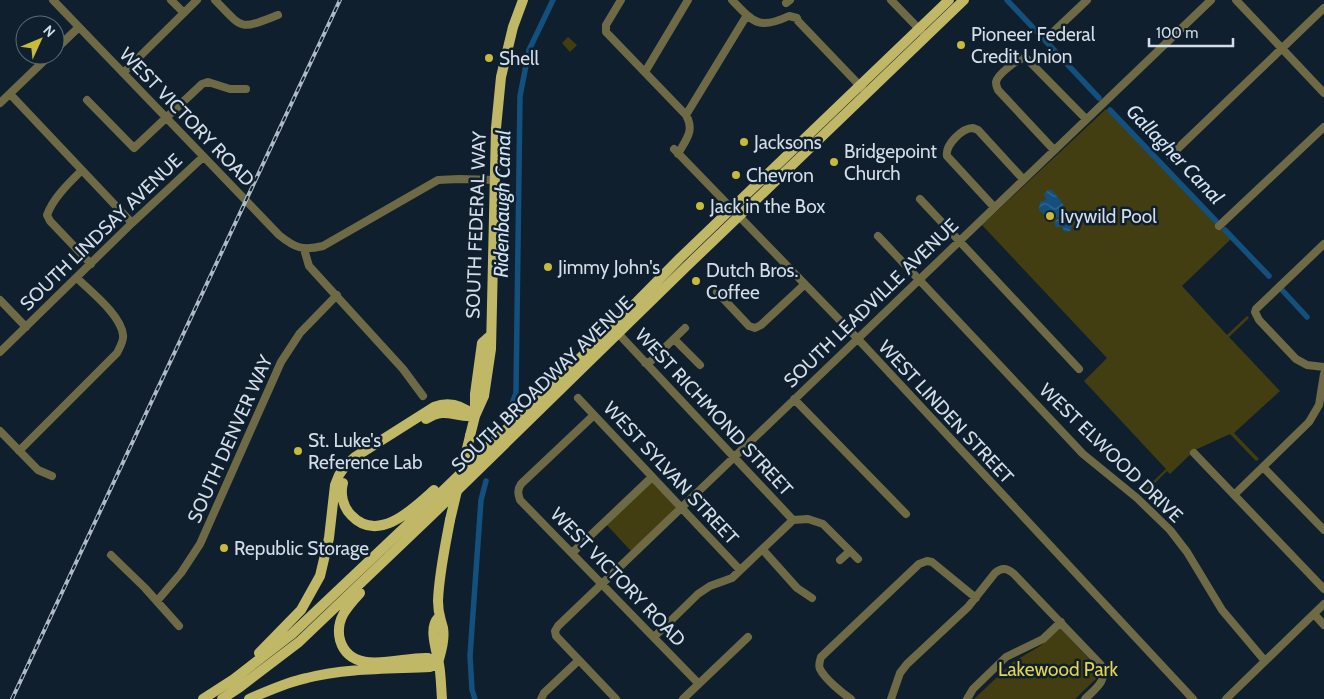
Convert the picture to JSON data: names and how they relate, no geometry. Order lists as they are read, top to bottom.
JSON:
{
  "streets": {
    "main road": ["SOUTH FEDERAL WAY", "SOUTH BROADWAY AVENUE"],
    "street": [
      "WEST VICTORY ROAD",
      "SOUTH LINDSAY AVENUE",
      "SOUTH LEADVILLE AVENUE",
      "WEST RICHMOND STREET",
      "WEST LINDEN STREET",
      "SOUTH DENVER WAY",
      "WEST ELWOOD DRIVE",
      "WEST SYLVAN STREET"
    ]
  },
  "crossings": [
    ["WEST VICTORY ROAD", "SOUTH LINDSAY AVENUE"],
    ["WEST VICTORY ROAD", "SOUTH LEADVILLE AVENUE"],
    ["WEST VICTORY ROAD", "WEST SYLVAN STREET"],
    ["SOUTH LEADVILLE AVENUE", "WEST RICHMOND STREET"],
    ["SOUTH LEADVILLE AVENUE", "WEST LINDEN STREET"],
    ["SOUTH LEADVILLE AVENUE", "WEST ELWOOD DRIVE"],
    ["SOUTH LEADVILLE AVENUE", "WEST SYLVAN STREET"],
    ["SOUTH BROADWAY AVENUE", "WEST RICHMOND STREET"],
    ["SOUTH BROADWAY AVENUE", "WEST LINDEN STREET"]
  ],
  "water": ["Gallagher Canal", "Ridenbaugh Canal"],
  "parks": ["Lakewood Park"],
  "places": [
    "Pioneer Federal Credit Union",
    "Shell",
    "Jacksons",
    "Bridgepoint Church",
    "Chevron",
    "Jack in the Box",
    "Ivywild Pool",
    "Jimmy John's",
    "Dutch Bros. Coffee",
    "St. Luke's Reference Lab",
    "Republic Storage"
  ],
  "scale_bar": "100 m",
  "north": "top right"
}
